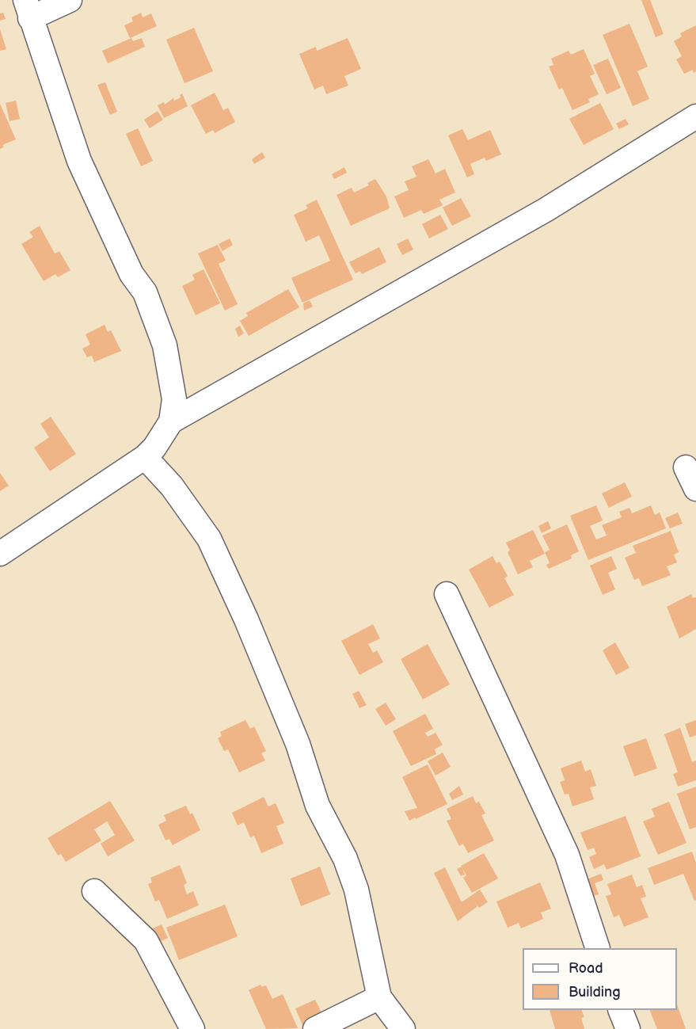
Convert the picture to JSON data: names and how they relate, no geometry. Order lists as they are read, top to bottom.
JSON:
{
  "legend": ["Road", "Building"]
}
